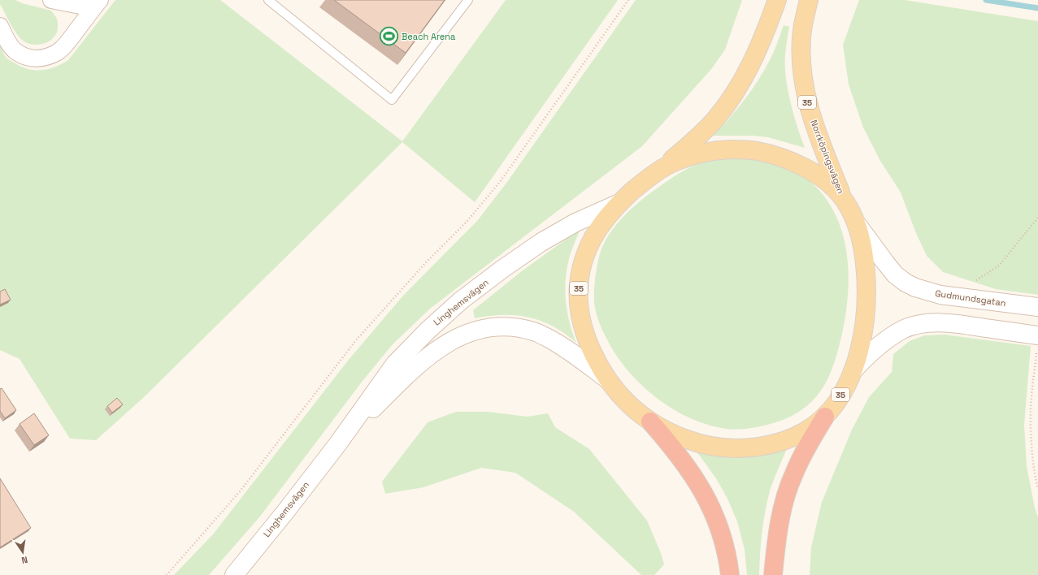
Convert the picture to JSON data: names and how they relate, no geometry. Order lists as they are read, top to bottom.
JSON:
{
  "streets": {
    "main road": [
      "35",
      "Norrköpingsvägen",
      "Gudmundsgatan",
      "Linghemsvägen"
    ]
  },
  "crossings": [
    ["35", "Norrköpingsvägen"],
    ["35", "Gudmundsgatan"],
    ["35", "Linghemsvägen"]
  ],
  "places": {
    "sports": ["Beach Arena"]
  },
  "north": "bottom"
}
